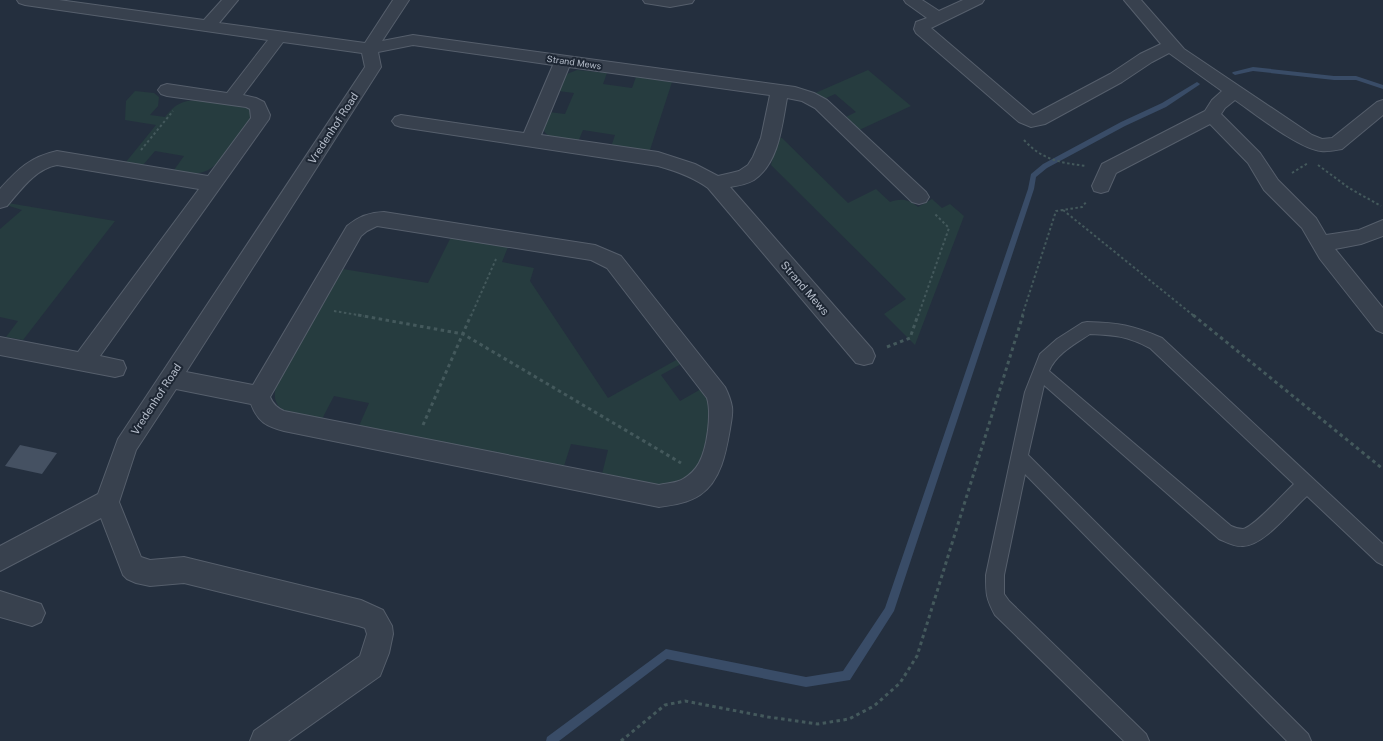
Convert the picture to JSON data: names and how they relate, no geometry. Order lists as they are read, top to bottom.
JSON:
{
  "streets": {
    "street": ["Strand Mews", "Vredenhof Road"]
  },
  "crossings": [
    ["Strand Mews", "Vredenhof Road"]
  ]
}
